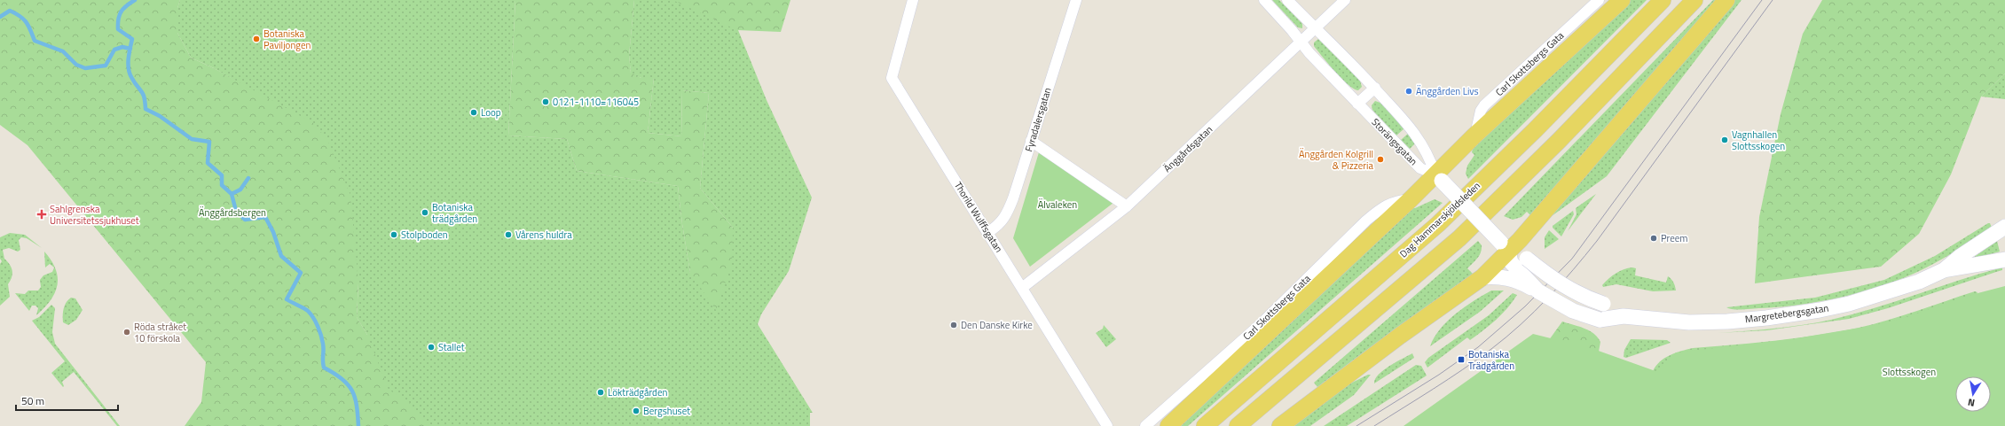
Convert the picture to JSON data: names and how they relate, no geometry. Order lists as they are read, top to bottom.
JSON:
{
  "streets": {
    "main road": ["Dag Hammarskjöldsleden", "Margretebergsgatan"],
    "street": [
      "Carl Skottsbergs Gata",
      "Fyradalersgatan",
      "Storängsgatan",
      "Änggårdsgatan",
      "Thorild Wulffsgatan"
    ]
  },
  "crossings": [
    ["Fyradalersgatan", "Thorild Wulffsgatan"],
    ["Storängsgatan", "Änggårdsgatan"],
    ["Storängsgatan", "Margretebergsgatan"],
    ["Änggårdsgatan", "Thorild Wulffsgatan"]
  ],
  "parks": ["Älvaleken", "Änggårdsbergen", "Slottsskogen"],
  "places": {
    "other": [
      "Botaniska Paviljongen",
      "Änggården Livs",
      "0121-1110=116045",
      "Loop",
      "Vagnhallen Slottsskogen",
      "Änggården Kolgrill & Pizzeria",
      "Botaniska trädgården",
      "Stolpboden",
      "Vårens huldra",
      "Preem",
      "Den Danske Kirke",
      "Röda stråket 10 förskola",
      "Stallet",
      "Lökträdgården",
      "Bergshuset"
    ],
    "health": ["Sahlgrenska Universitetssjukhuset"],
    "transit": ["Botaniska Trädgården"]
  },
  "scale_bar": "50 m",
  "north": "bottom"
}
